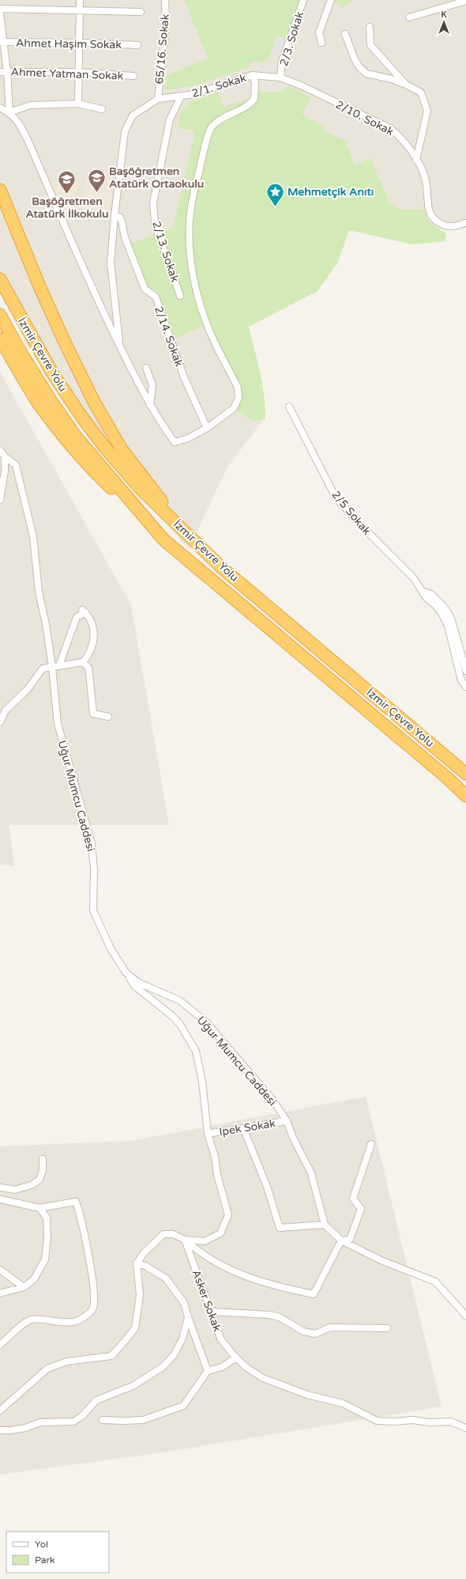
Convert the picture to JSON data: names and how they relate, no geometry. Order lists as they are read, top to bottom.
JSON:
{
  "streets": {
    "highway": ["İzmir Çevre Yolu"],
    "street": [
      "2/3. Sokak",
      "Ahmet Haşim Sokak",
      "65/16. Sokak",
      "Ahmet Yatman Sokak",
      "2/1. Sokak",
      "2/10. Sokak",
      "2/13. Sokak",
      "2/14. Sokak",
      "2/5 Sokak",
      "Uğur Mumcu Caddesi",
      "Ipek Sokak",
      "Asker Sokak"
    ]
  },
  "crossings": [
    ["2/3. Sokak", "2/1. Sokak"],
    ["2/3. Sokak", "2/10. Sokak"],
    ["65/16. Sokak", "2/1. Sokak"],
    ["2/1. Sokak", "2/10. Sokak"],
    ["2/1. Sokak", "2/13. Sokak"],
    ["Uğur Mumcu Caddesi", "Ipek Sokak"]
  ],
  "places": {
    "school or university": ["Başöğretmen Atatürk Ortaokulu", "Başöğretmen Atatürk İlkokulu"],
    "place": ["Mehmetçik Anıtı"]
  },
  "legend": ["Yol", "Park"],
  "north": "top"
}
